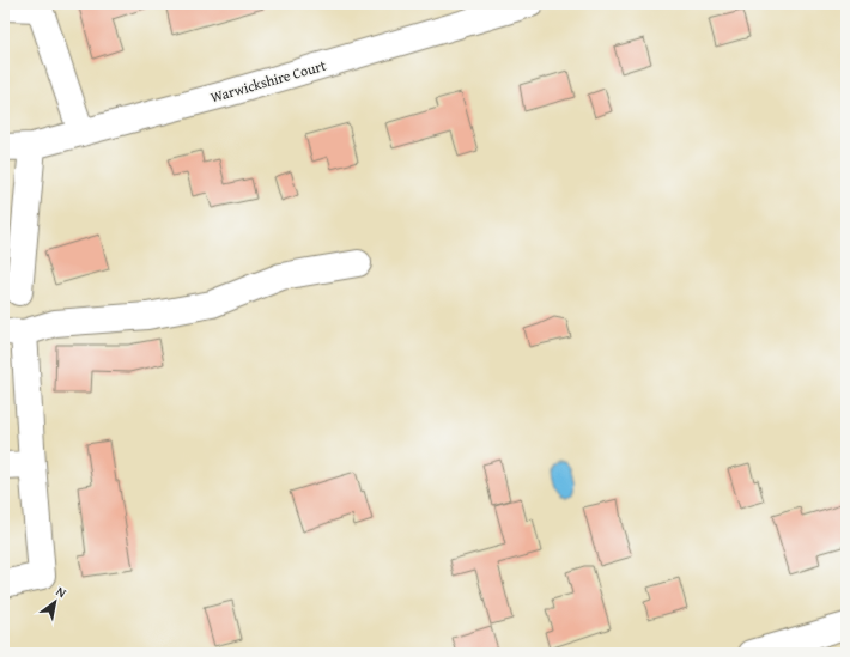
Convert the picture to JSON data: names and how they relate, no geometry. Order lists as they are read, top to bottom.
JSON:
{
  "streets": {
    "street": ["Warwickshire Court"]
  },
  "north": "top right"
}
